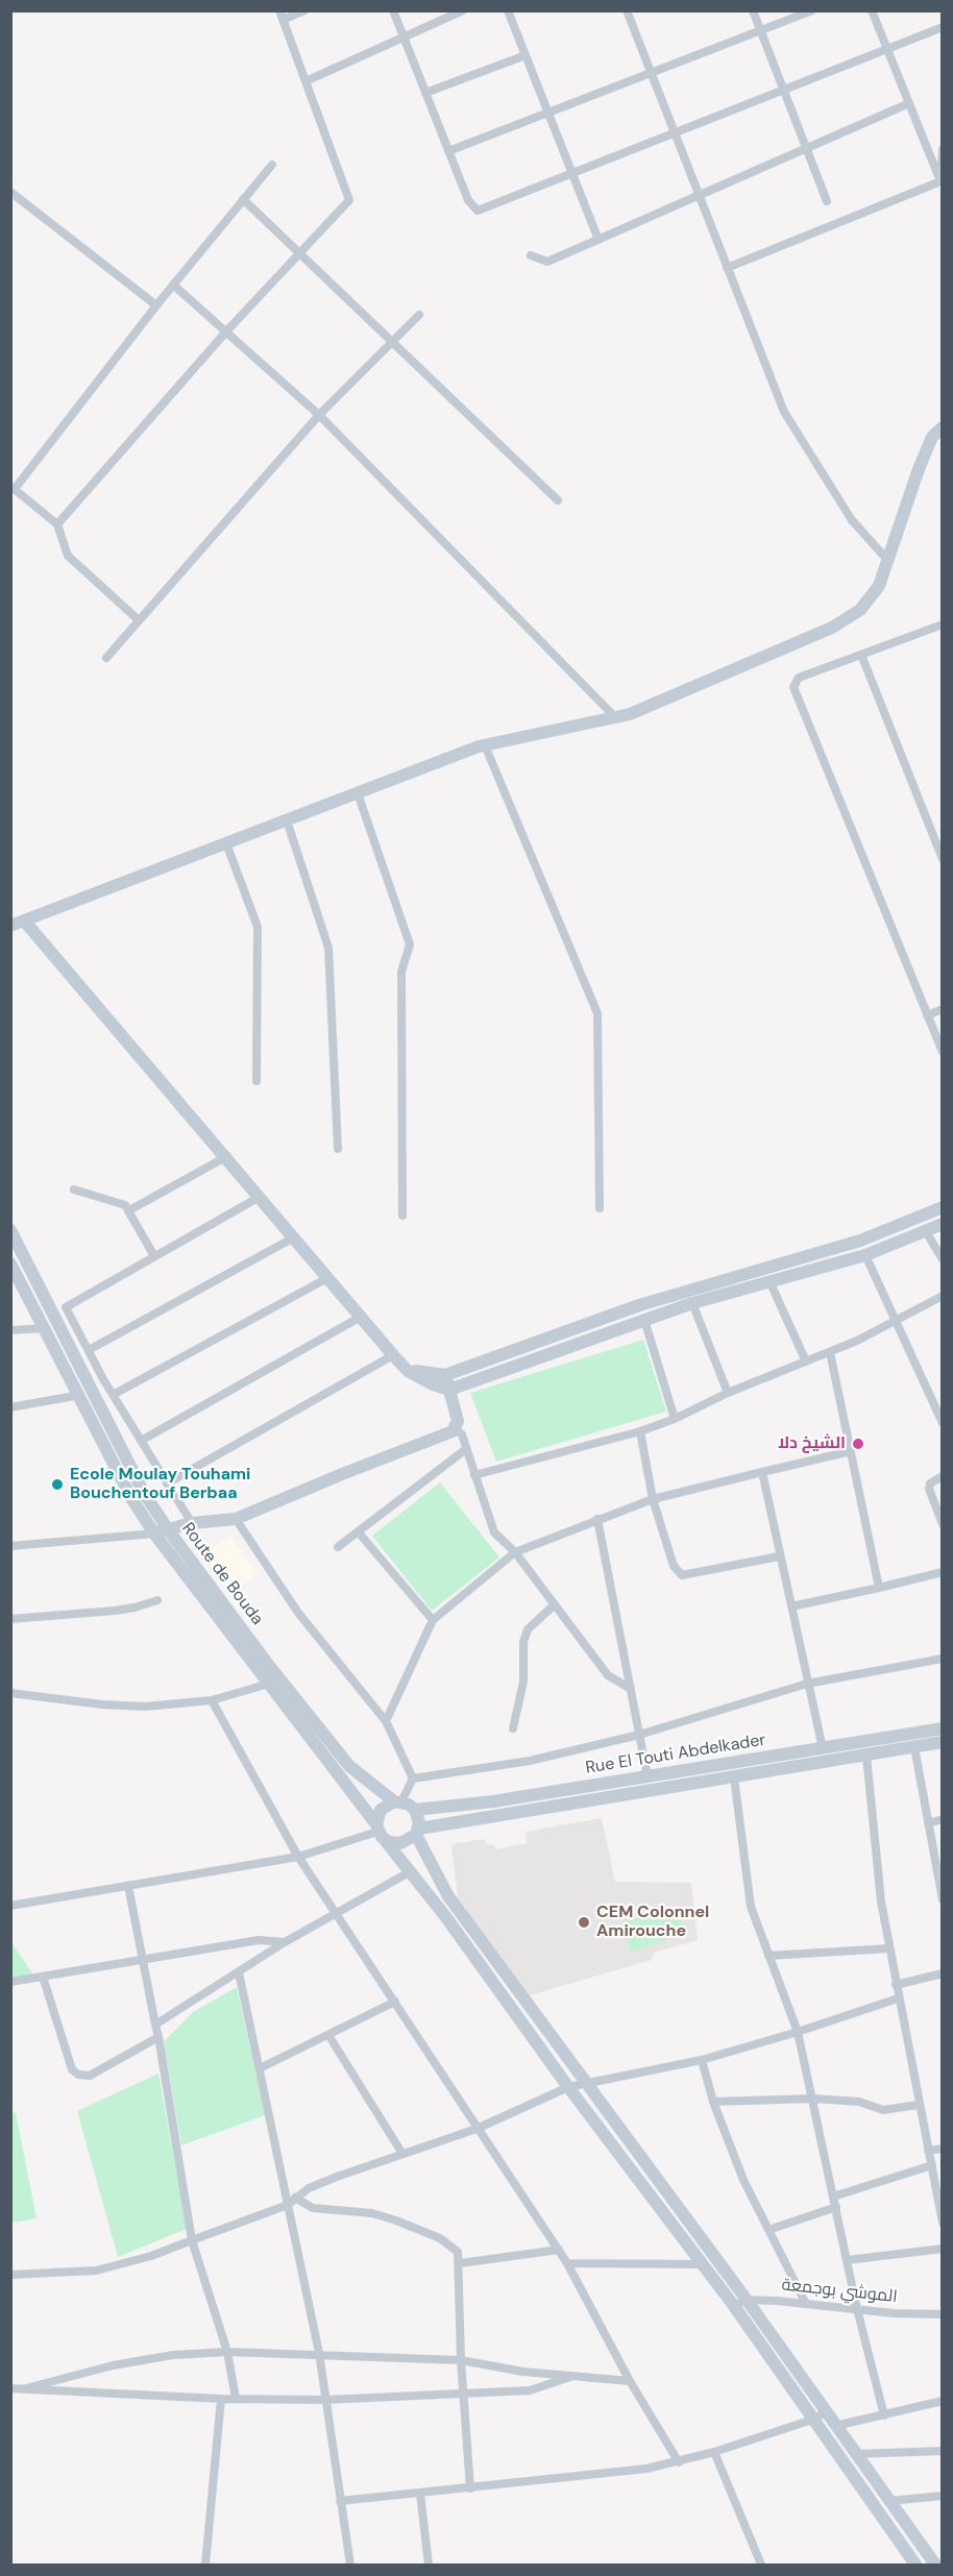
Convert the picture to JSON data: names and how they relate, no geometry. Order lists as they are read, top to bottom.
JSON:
{
  "streets": {
    "main road": ["Route de Bouda", "Rue El Touti Abdelkader"],
    "street": ["الموشي بوجمعة"]
  },
  "crossings": [
    ["Route de Bouda", "Rue El Touti Abdelkader"]
  ],
  "places": ["الشيخ دلا", "Ecole Moulay Touhami Bouchentouf Berbaa", "CEM Colonnel Amirouche"]
}
